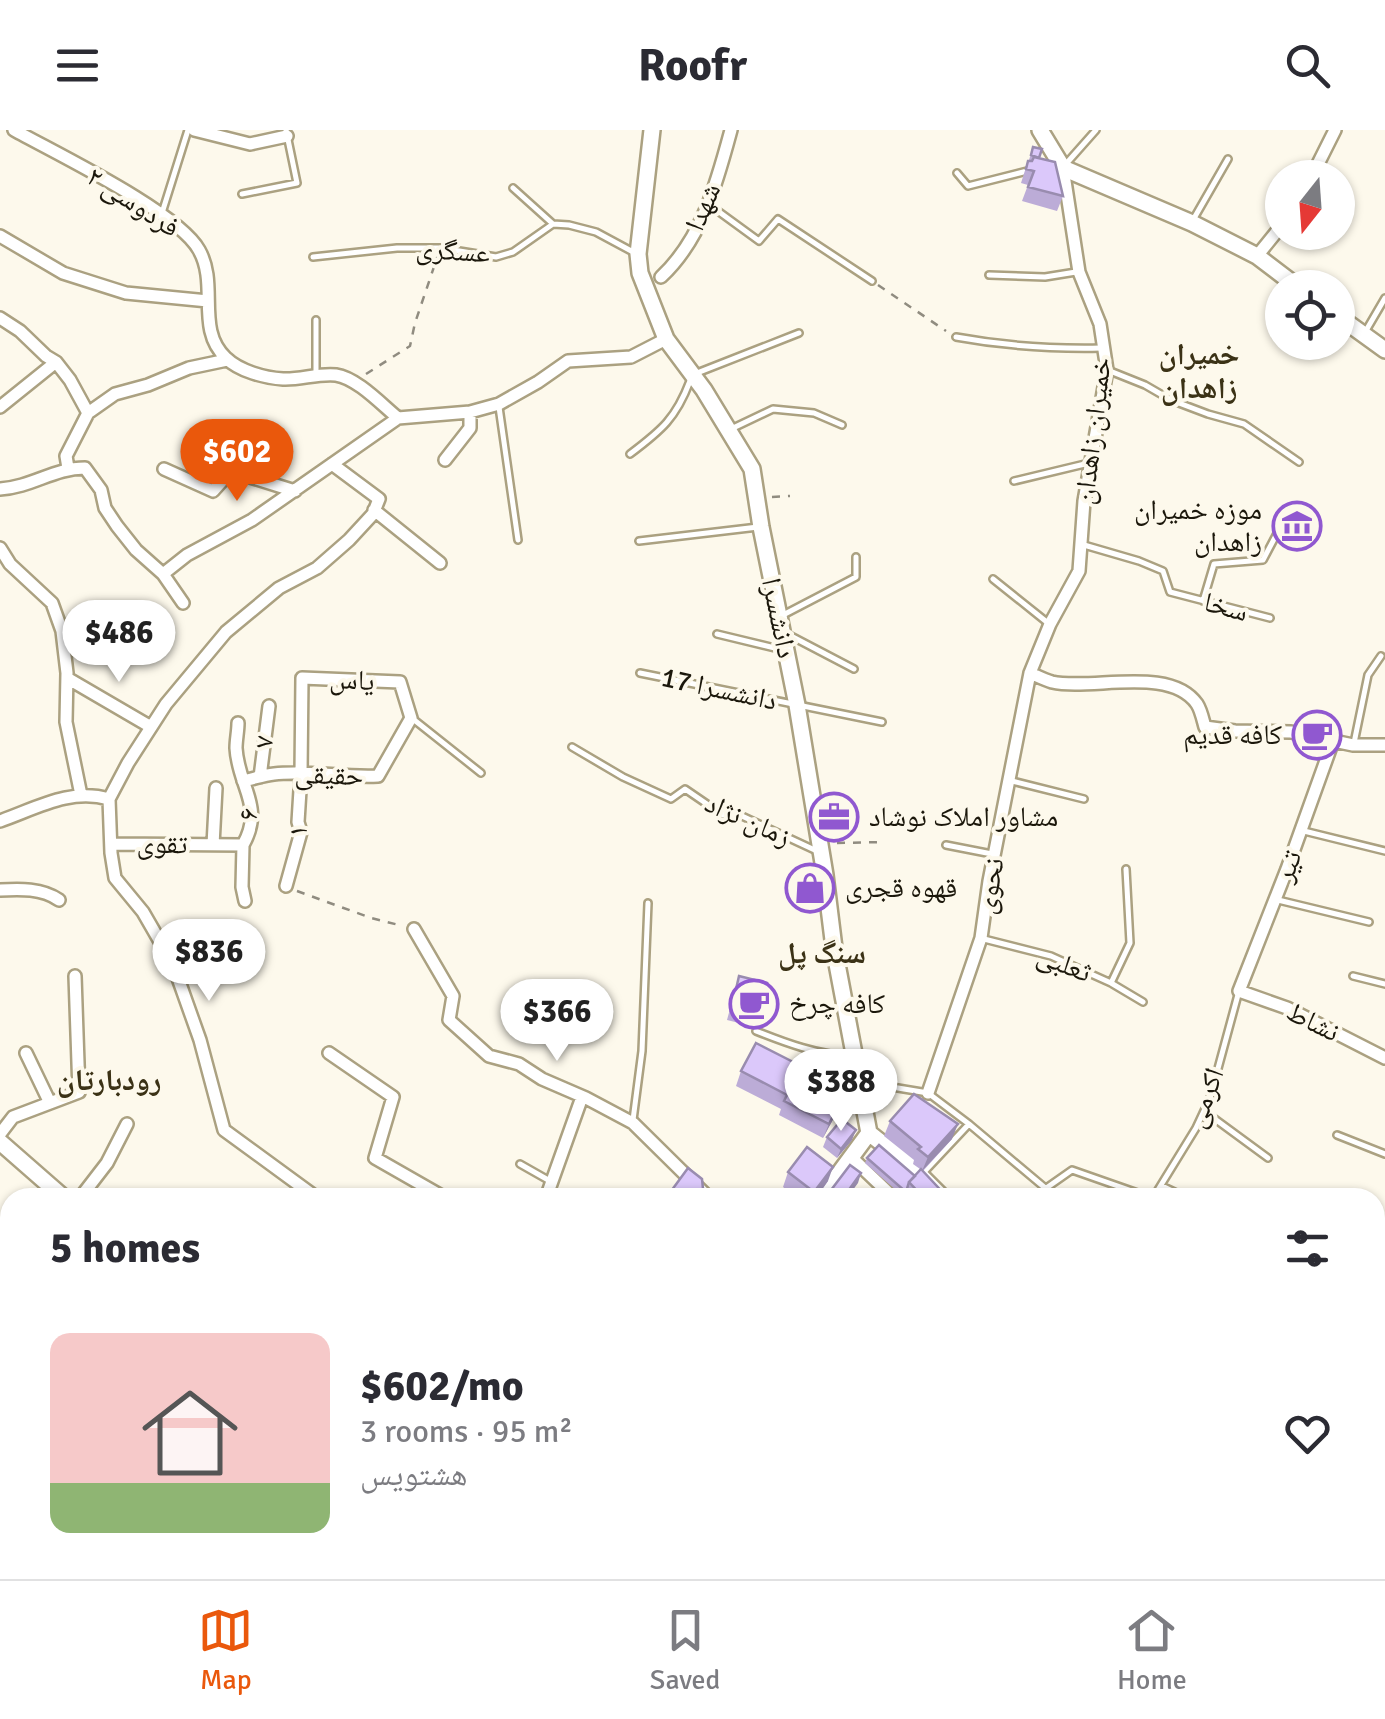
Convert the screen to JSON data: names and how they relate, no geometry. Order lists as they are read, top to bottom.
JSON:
{
  "streets": {
    "street": [
      "فردوسی ۲",
      "شهدا",
      "خمیران زاهدان",
      "دانشسرا",
      "یاس",
      "۷",
      "حقیقی",
      "۶",
      "۱",
      "تقوی",
      "تیر",
      "نحوی",
      "نشاط"
    ],
    "lane": [
      "عسگری",
      "سخا",
      "دانشسرا 17",
      "زمان نژاد",
      "ثعلبی",
      "اکرمی"
    ]
  },
  "crossings": [
    ["خمیران زاهدان", "سخا"],
    ["خمیران زاهدان", "نحوی"],
    ["دانشسرا", "دانشسرا 17"],
    ["دانشسرا", "زمان نژاد"],
    ["یاس", "حقیقی"],
    ["یاس", "۱"],
    ["۷", "حقیقی"],
    ["حقیقی", "۶"],
    ["حقیقی", "۱"],
    ["۶", "تقوی"],
    ["تیر", "نشاط"],
    ["تیر", "اکرمی"],
    ["نحوی", "ثعلبی"],
    ["نشاط", "اکرمی"]
  ],
  "districts": ["خمیران زاهدان", "سنگ پل", "رودبارتان"],
  "places": {
    "museum": ["موزه خمیران زاهدان"],
    "cafe": ["کافه قدیم", "کافه چرخ"],
    "office": ["مشاور املاک نوشاد"],
    "shop": ["قهوه قجری"]
  },
  "north": "bottom",
  "page": {
    "header": "Roofr",
    "price": [
      "$602",
      "$486",
      "$836",
      "$366",
      "$388"
    ],
    "heading": "5 homes",
    "list": [
      {
        "name": "$602/mo",
        "note": "3 rooms · 95 m² · هشتویس"
      }
    ],
    "tabs": ["Map", "Saved", "Home"]
  }
}
